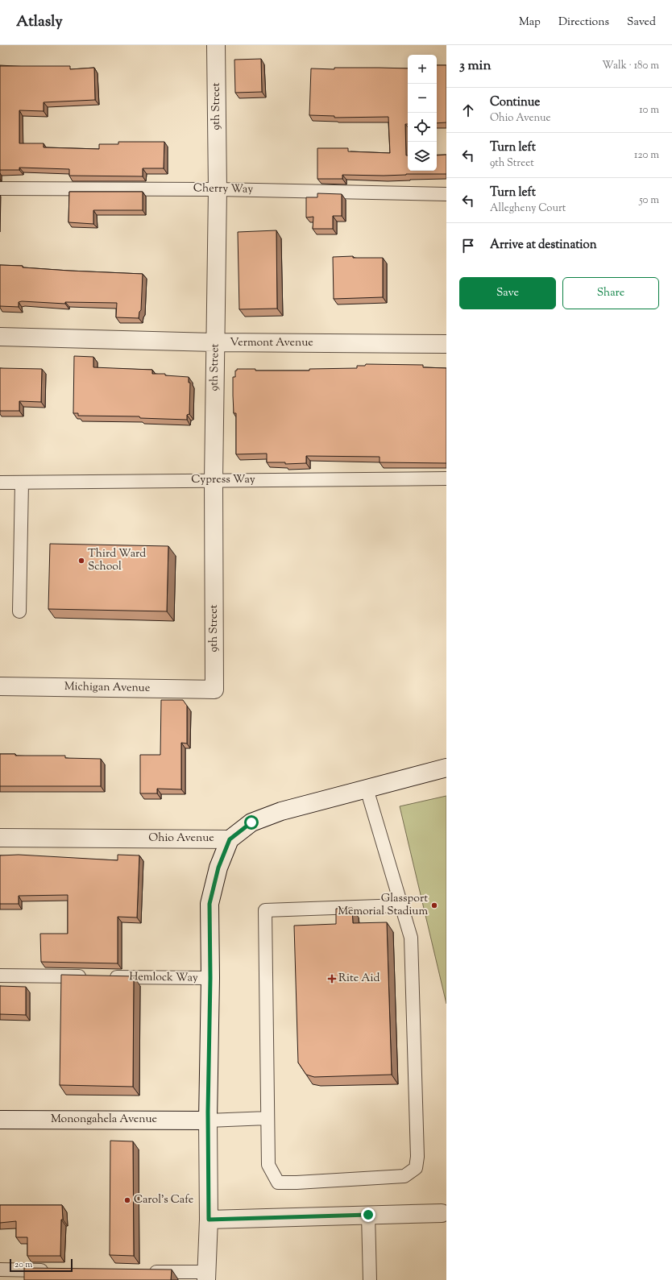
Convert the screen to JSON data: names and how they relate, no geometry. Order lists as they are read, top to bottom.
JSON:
{
  "streets": {
    "street": [
      "9th Street",
      "Vermont Avenue",
      "Michigan Avenue",
      "Ohio Avenue",
      "Monongahela Avenue"
    ],
    "lane": ["Cherry Way", "Cypress Way", "Hemlock Way"]
  },
  "crossings": [
    ["9th Street", "Cherry Way"],
    ["9th Street", "Vermont Avenue"],
    ["9th Street", "Cypress Way"],
    ["9th Street", "Michigan Avenue"]
  ],
  "places": {
    "other": ["Third Ward School", "Glassport Memorial Stadium", "Carol's Cafe"],
    "health": ["Rite Aid"]
  },
  "scale_bar": "20 m",
  "page": {
    "header": "Atlasly",
    "nav": ["Map", "Directions", "Saved"],
    "heading": ["3 min", "Walk · 180 m"],
    "map_buttons": ["+", "−"],
    "list": [
      ["Continue", "Ohio Avenue", "10 m"],
      ["Turn left", "9th Street", "120 m"],
      ["Turn left", "Allegheny Court", "50 m"],
      "Arrive at destination"
    ],
    "buttons": ["Save", "Share"],
    "scale": "20 m"
  }
}
